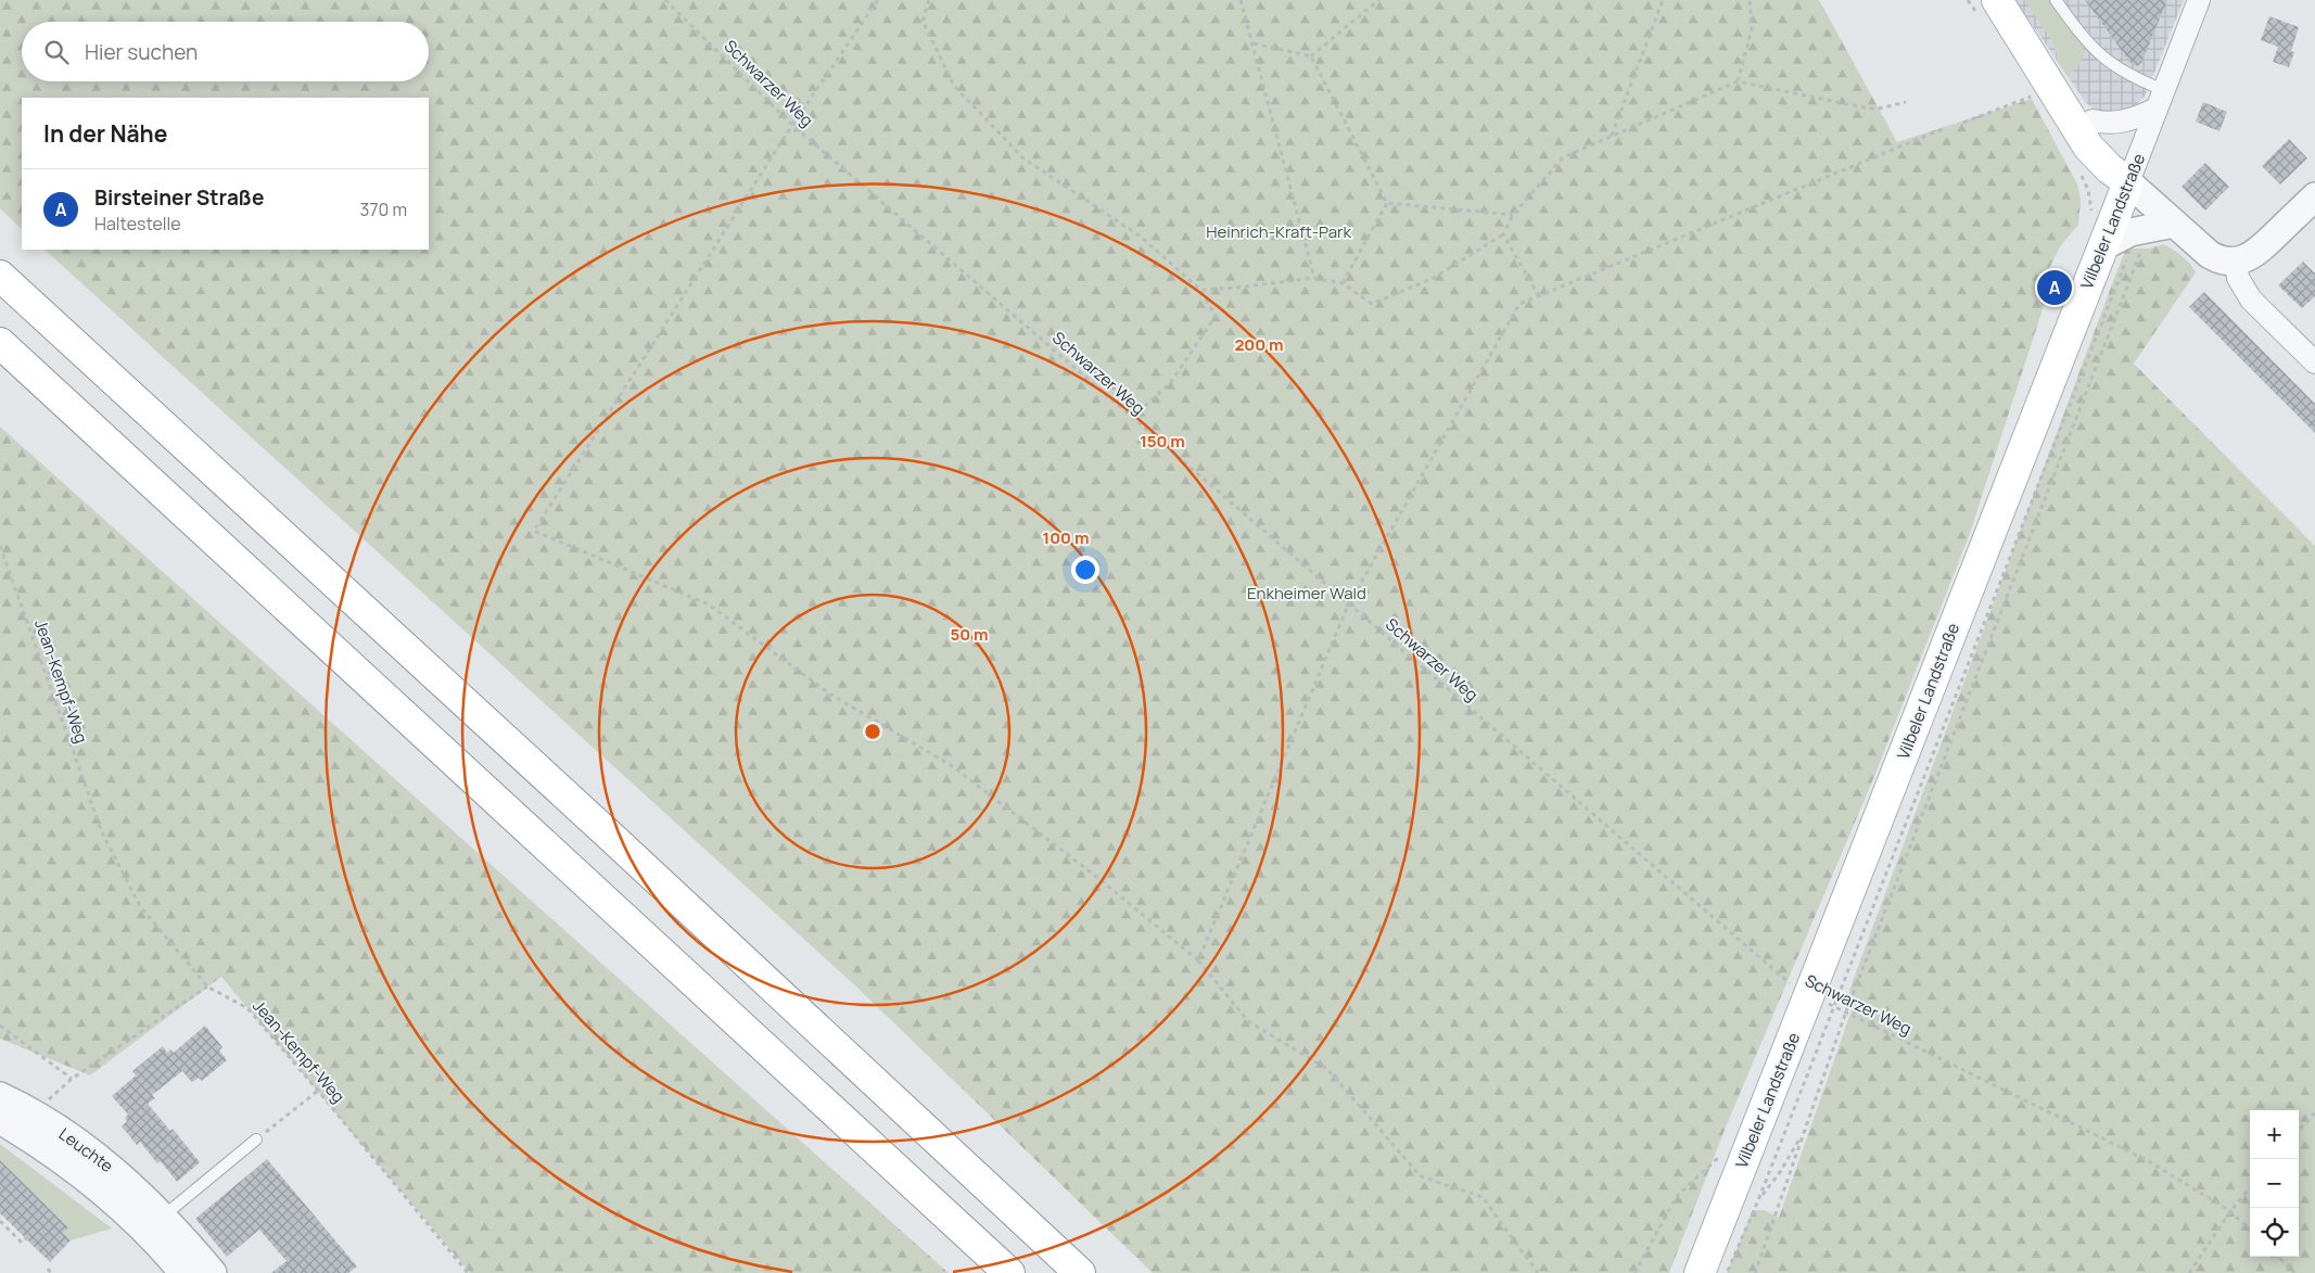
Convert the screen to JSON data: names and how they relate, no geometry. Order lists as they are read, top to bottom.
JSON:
{
  "streets": {
    "main road": ["Vilbeler Landstraße"],
    "street": ["Leuchte"],
    "path": ["Schwarzer Weg", "Jean-Kempf-Weg"]
  },
  "crossings": [
    ["Schwarzer Weg", "Vilbeler Landstraße"]
  ],
  "parks": ["Heinrich-Kraft-Park", "Enkheimer Wald"],
  "page": {
    "search": "Hier suchen",
    "heading": "In der Nähe",
    "list": [
      {
        "mark": "A",
        "name": "Birsteiner Straße",
        "note": "Haltestelle",
        "value": "370 m"
      }
    ],
    "pins": "A",
    "map_buttons": ["+", "−"]
  },
  "rings": [
    "200 m",
    "150 m",
    "100 m",
    "50 m"
  ]
}
